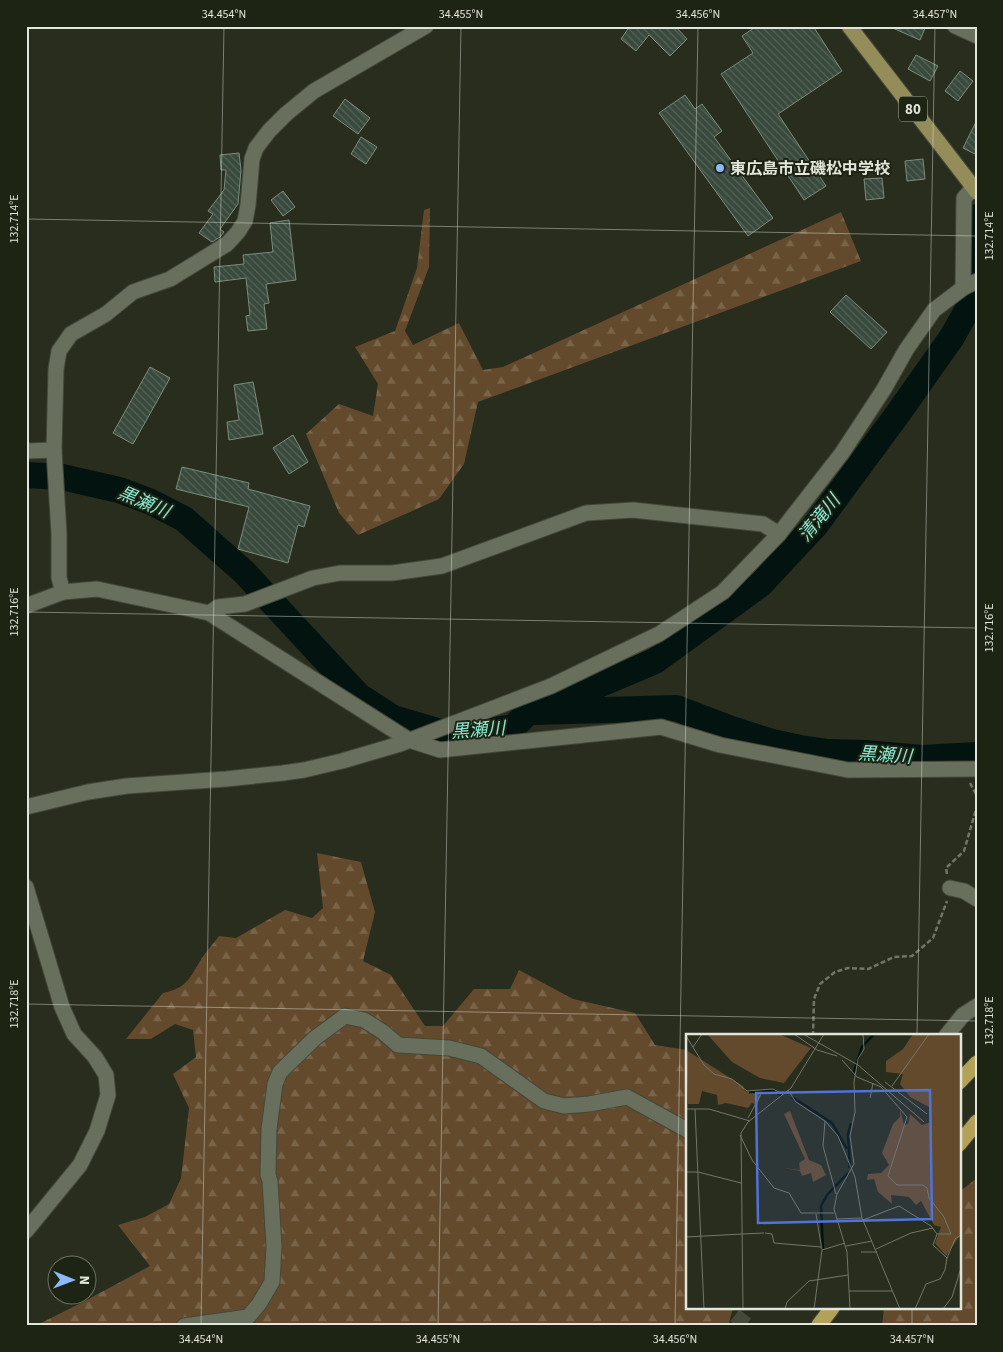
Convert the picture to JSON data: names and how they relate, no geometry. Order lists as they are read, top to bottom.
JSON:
{
  "streets": {
    "main road": ["80"]
  },
  "water": ["黒瀬川", "清滝川"],
  "places": ["東広島市立磯松中学校"],
  "north": "right",
  "coordinates": [
    "34.454°N",
    "34.455°N",
    "34.456°N",
    "34.457°N",
    "132.714°E",
    "132.716°E",
    "132.718°E"
  ]
}
